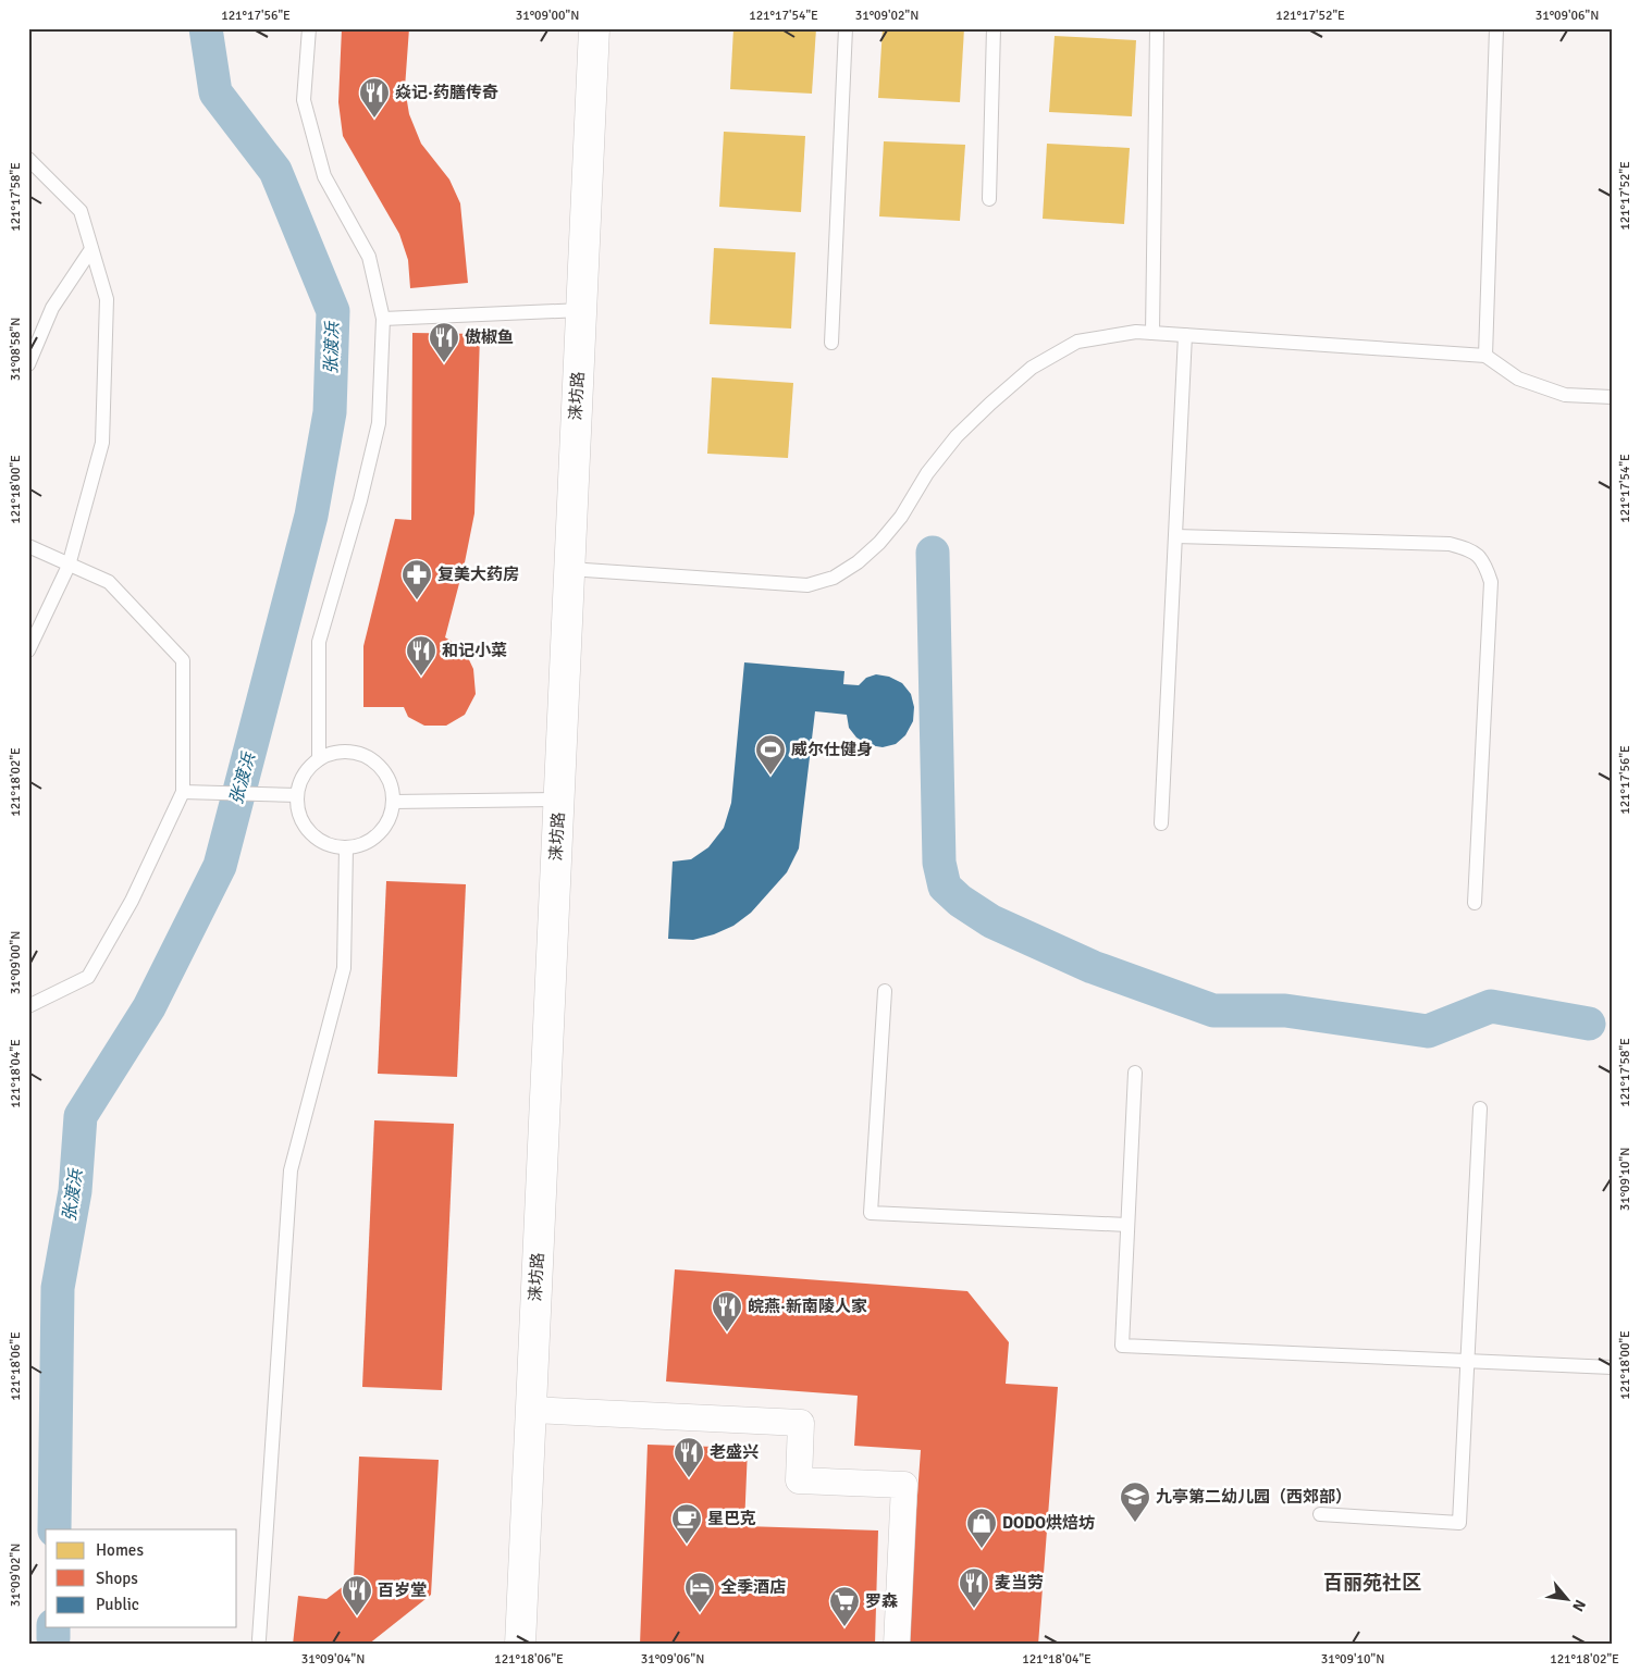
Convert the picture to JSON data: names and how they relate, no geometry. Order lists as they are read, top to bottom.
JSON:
{
  "streets": {
    "street": ["涞坊路"]
  },
  "districts": ["百丽苑社区"],
  "water": ["张渡浜"],
  "places": {
    "restaurant": [
      "焱记·药膳传奇",
      "傲椒鱼",
      "和记小菜",
      "皖燕·新南陵人家",
      "老盛兴",
      "麦当劳",
      "百岁堂"
    ],
    "pharmacy": ["复美大药房"],
    "sports": ["威尔仕健身"],
    "school or university": ["九亭第二幼儿园（西郊部）"],
    "cafe": ["星巴克"],
    "shop": ["DODO烘焙坊"],
    "hotel": ["全季酒店"],
    "supermarket": ["罗森"]
  },
  "legend": ["Homes", "Shops", "Public"],
  "north": "bottom right",
  "coordinates": [
    "121°17'56\"E",
    "31°09'00\"N",
    "121°17'54\"E",
    "31°09'02\"N",
    "121°17'52\"E",
    "31°09'06\"N",
    "121°17'58\"E",
    "31°08'58\"N",
    "121°18'00\"E",
    "121°18'02\"E",
    "121°18'04\"E",
    "31°09'10\"N",
    "121°18'06\"E",
    "31°09'04\"N"
  ]
}
